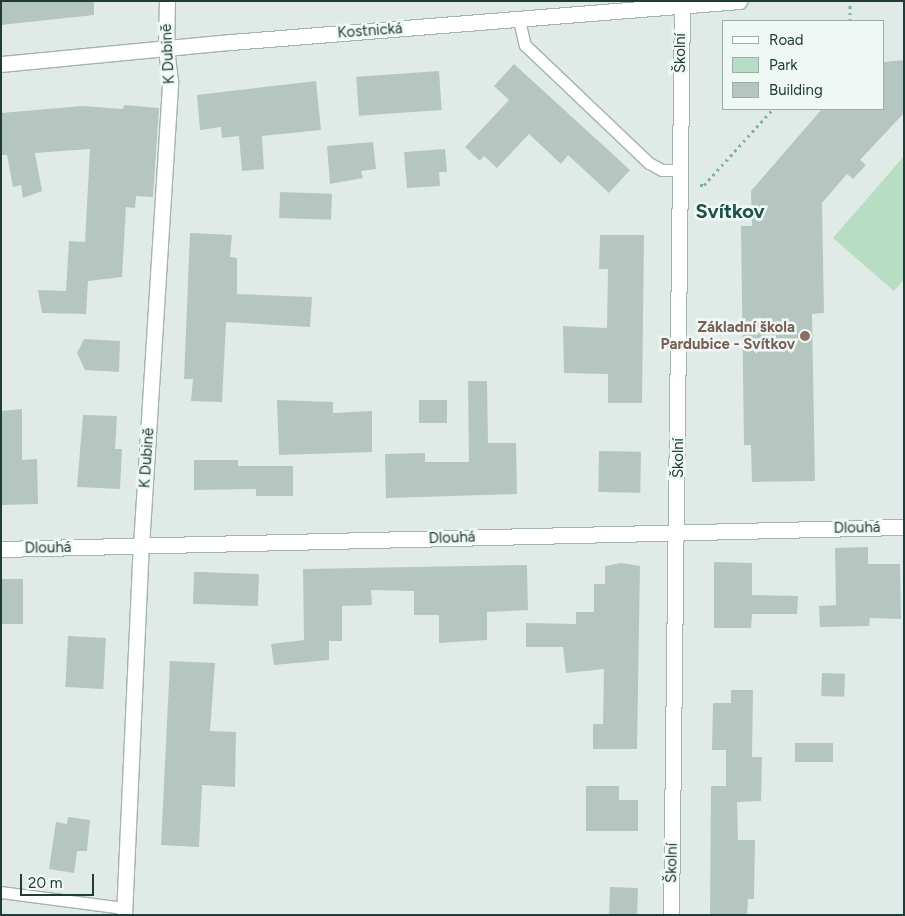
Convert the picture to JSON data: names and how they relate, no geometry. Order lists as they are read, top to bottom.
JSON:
{
  "streets": {
    "street": [
      "Kostnická",
      "Školní",
      "K Dubině",
      "Dlouhá"
    ]
  },
  "crossings": [
    ["Kostnická", "Školní"],
    ["Kostnická", "K Dubině"],
    ["Školní", "Dlouhá"],
    ["K Dubině", "Dlouhá"]
  ],
  "districts": ["Svítkov"],
  "places": ["Základní škola Pardubice - Svítkov"],
  "legend": ["Road", "Park", "Building"],
  "scale_bar": "20 m"
}
